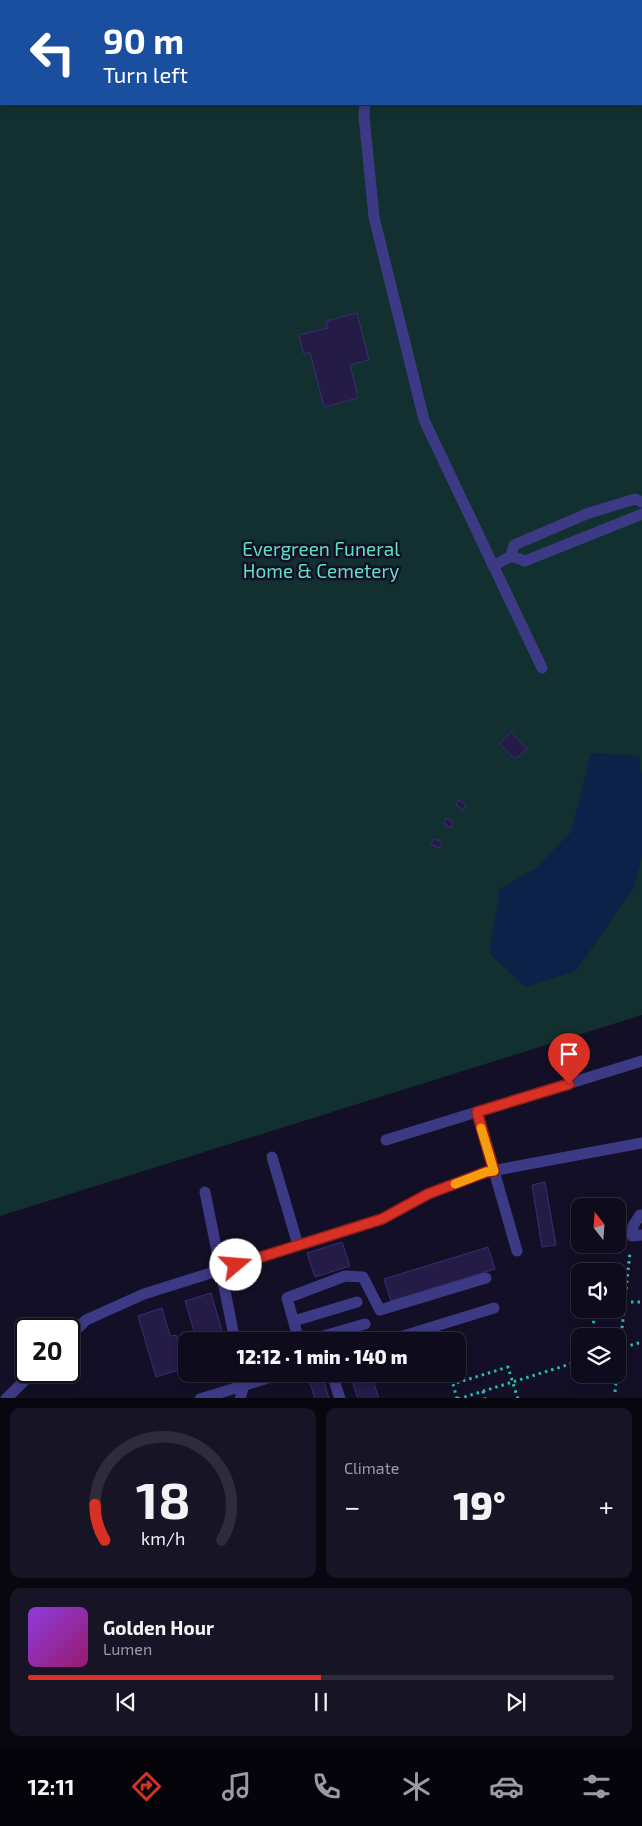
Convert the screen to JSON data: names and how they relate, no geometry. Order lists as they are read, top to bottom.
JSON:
{
  "parks": ["Evergreen Funeral Home & Cemetery"],
  "north": "top",
  "page": {
    "turn": ["90 m", "Turn left"],
    "limit": "20",
    "trip": "12:12 · 1 min · 140 m",
    "tile": "Climate",
    "heat": ["−", "19°", "+"],
    "song": ["Golden Hour", "Lumen"],
    "tabs": "12:11",
    "gauge": ["18", "km/h"]
  }
}
